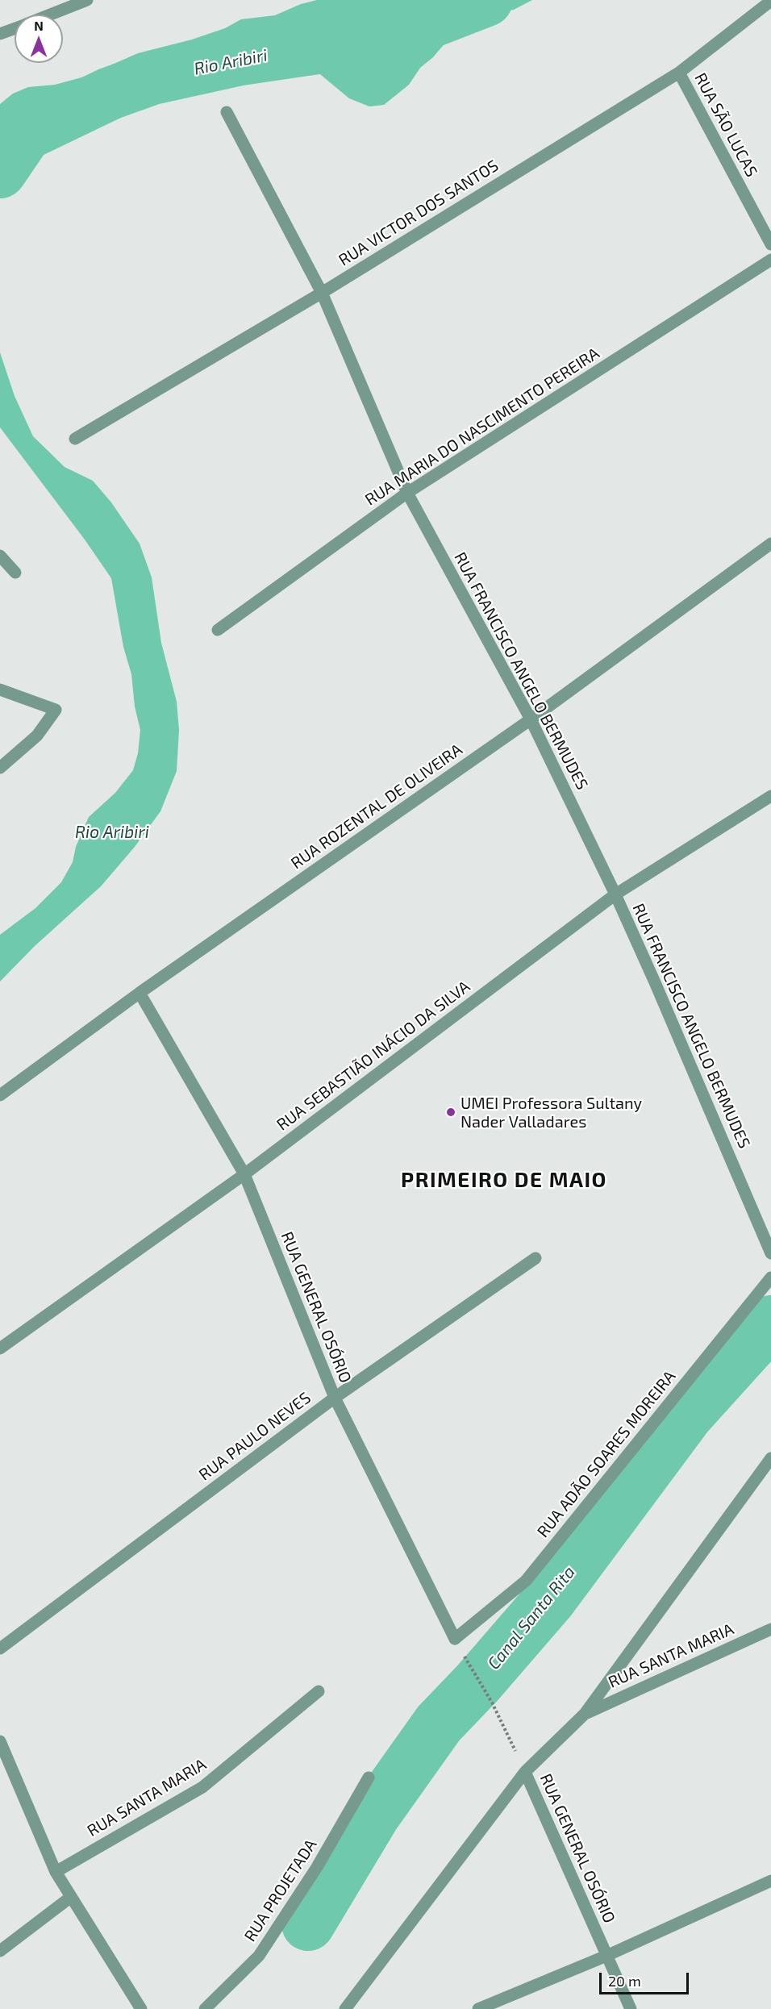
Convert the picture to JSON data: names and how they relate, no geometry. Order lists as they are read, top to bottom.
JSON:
{
  "streets": {
    "street": [
      "RUA SÃO LUCAS",
      "RUA VICTOR DOS SANTOS",
      "RUA MARIA DO NASCIMENTO PEREIRA",
      "RUA FRANCISCO ANGELO BERMUDES",
      "RUA ROZENTAL DE OLIVEIRA",
      "RUA SEBASTIÃO INÁCIO DA SILVA",
      "RUA GENERAL OSÓRIO",
      "RUA PAULO NEVES",
      "RUA ADÃO SOARES MOREIRA",
      "RUA SANTA MARIA",
      "RUA PROJETADA"
    ]
  },
  "crossings": [
    ["RUA SÃO LUCAS", "RUA VICTOR DOS SANTOS"],
    ["RUA VICTOR DOS SANTOS", "RUA FRANCISCO ANGELO BERMUDES"],
    ["RUA MARIA DO NASCIMENTO PEREIRA", "RUA FRANCISCO ANGELO BERMUDES"],
    ["RUA FRANCISCO ANGELO BERMUDES", "RUA ROZENTAL DE OLIVEIRA"],
    ["RUA FRANCISCO ANGELO BERMUDES", "RUA SEBASTIÃO INÁCIO DA SILVA"],
    ["RUA ROZENTAL DE OLIVEIRA", "RUA GENERAL OSÓRIO"],
    ["RUA SEBASTIÃO INÁCIO DA SILVA", "RUA GENERAL OSÓRIO"],
    ["RUA GENERAL OSÓRIO", "RUA PAULO NEVES"],
    ["RUA GENERAL OSÓRIO", "RUA ADÃO SOARES MOREIRA"]
  ],
  "districts": ["PRIMEIRO DE MAIO"],
  "water": ["Rio Aribiri", "Canal Santa Rita"],
  "places": ["UMEI Professora Sultany Nader Valladares"],
  "scale_bar": "20 m",
  "north": "top"
}
